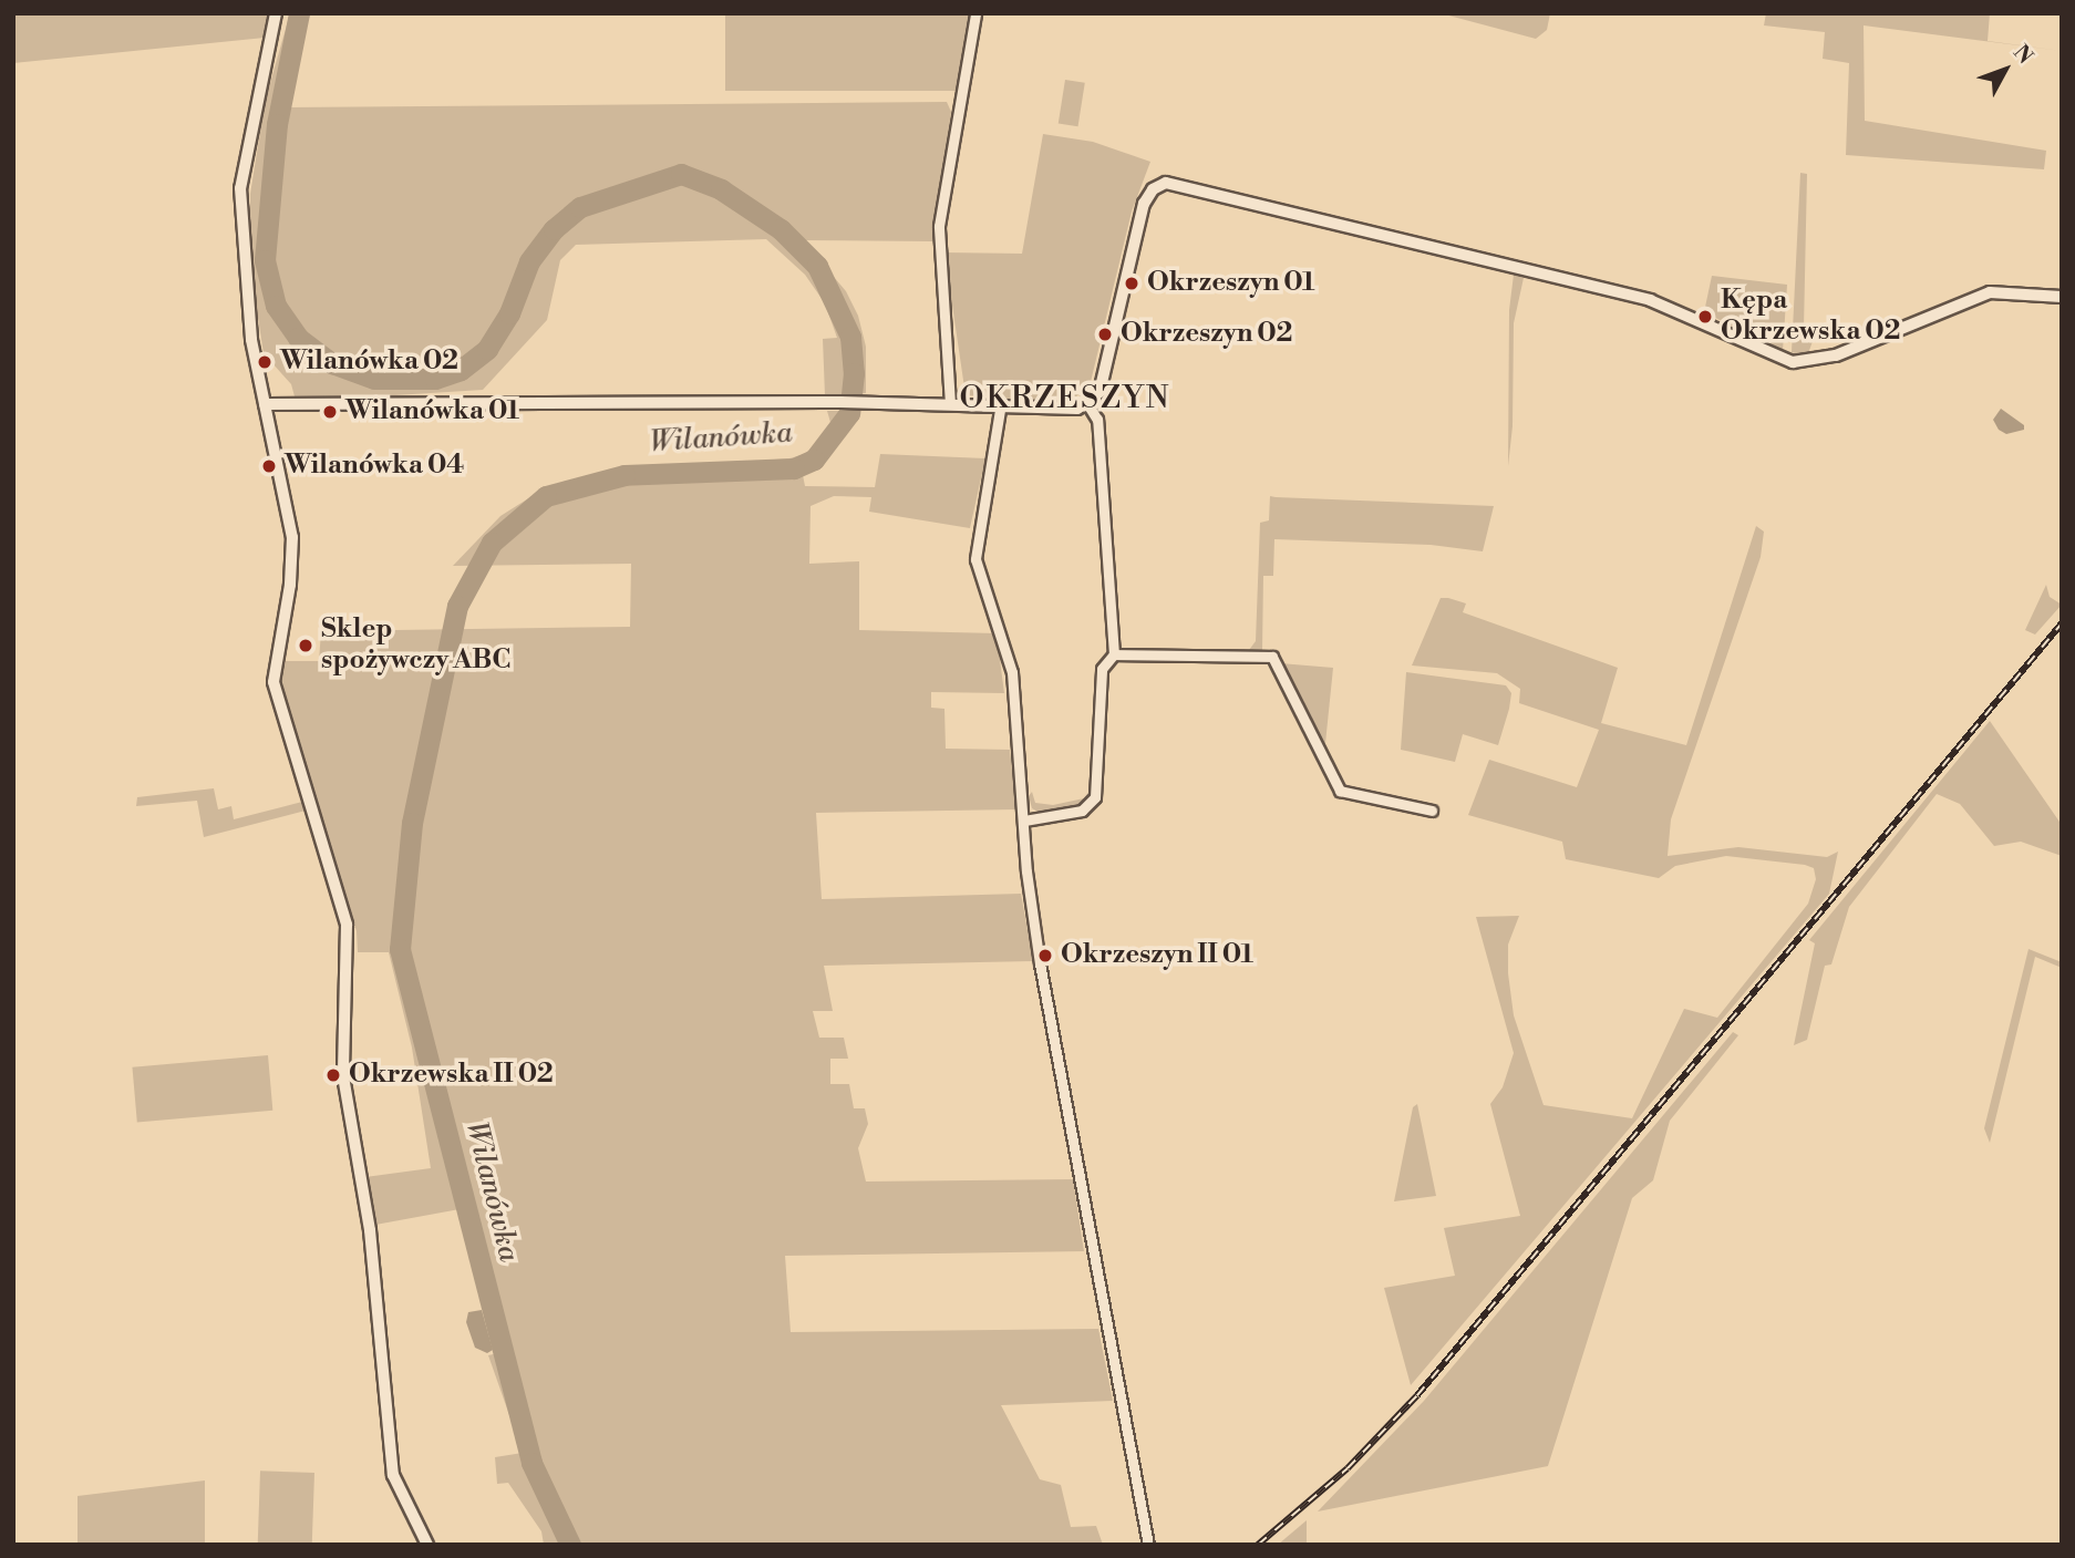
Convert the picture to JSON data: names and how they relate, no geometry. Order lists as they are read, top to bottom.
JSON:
{
  "districts": ["OKRZESZYN"],
  "water": ["Wilanówka"],
  "places": [
    "Okrzeszyn 01",
    "Kępa Okrzewska 02",
    "Okrzeszyn 02",
    "Wilanówka 02",
    "Wilanówka 01",
    "Wilanówka 04",
    "Sklep spożywczy ABC",
    "Okrzeszyn II 01",
    "Okrzewska II 02"
  ],
  "north": "top right"
}
